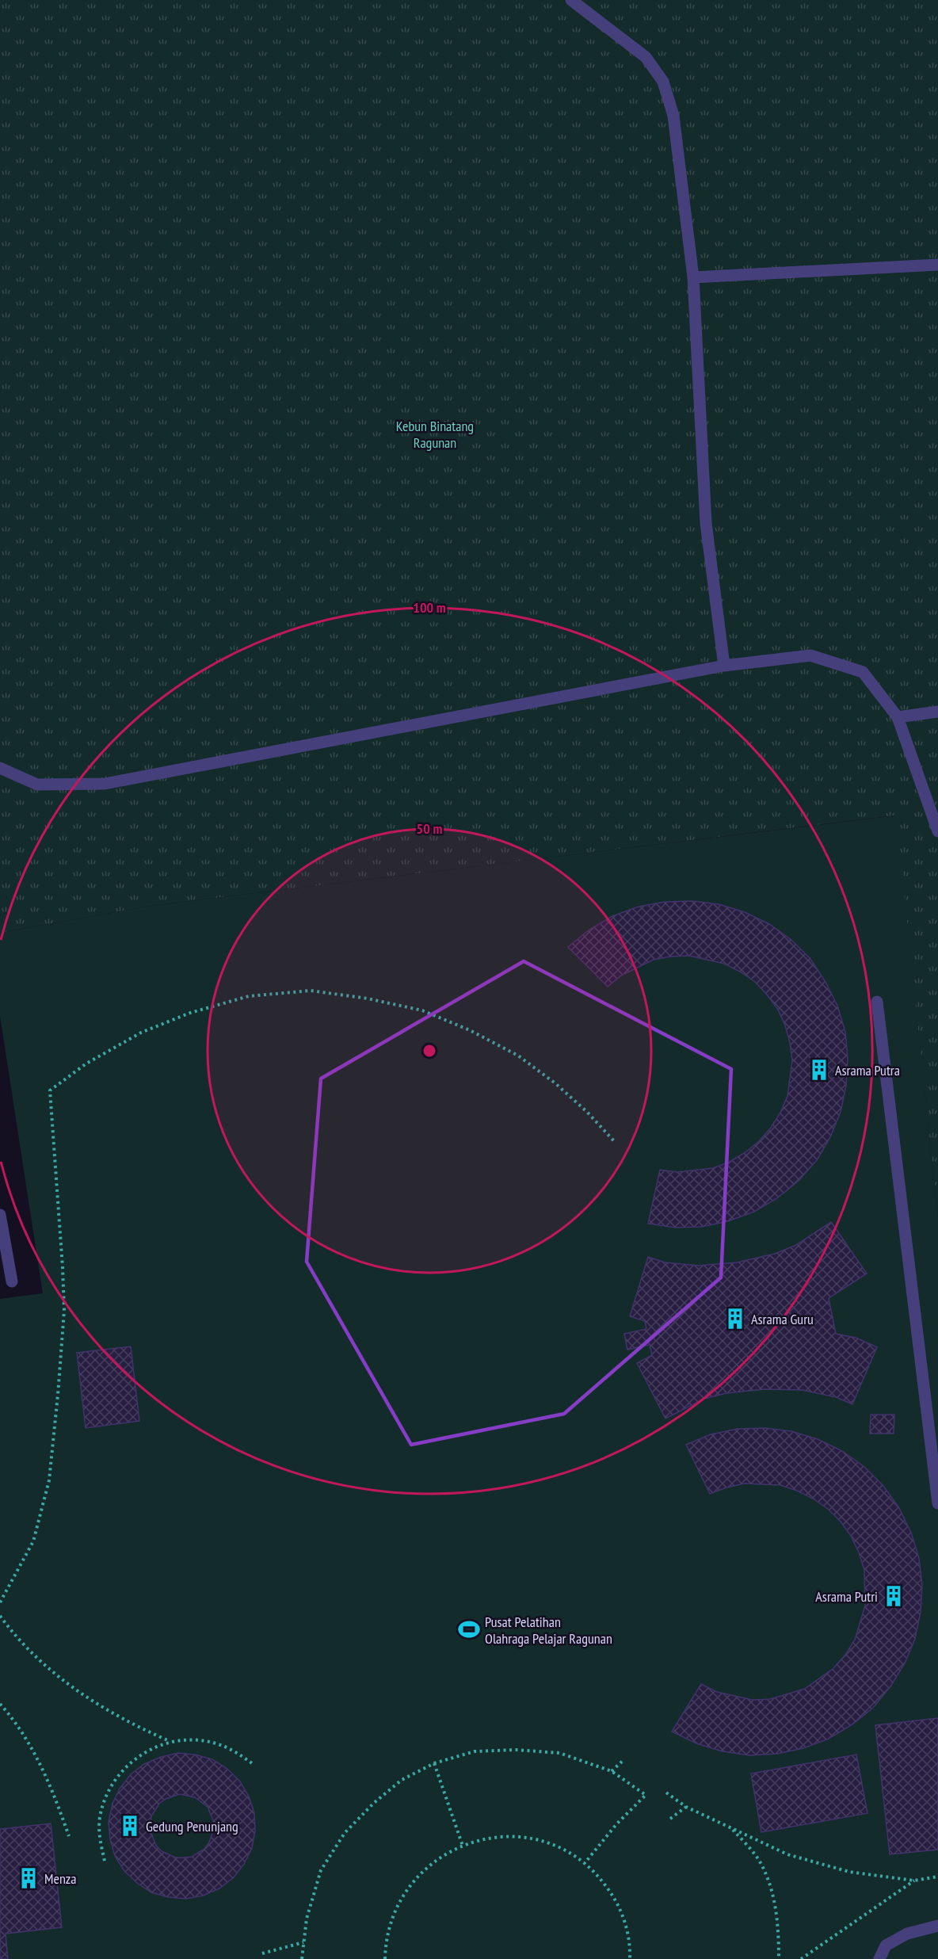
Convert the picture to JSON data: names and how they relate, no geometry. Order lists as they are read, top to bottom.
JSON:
{
  "parks": ["Kebun Binatang Ragunan"],
  "places": {
    "building": [
      "Asrama Putra",
      "Asrama Guru",
      "Asrama Putri",
      "Gedung Penunjang",
      "Menza"
    ],
    "sports": ["Pusat Pelatihan Olahraga Pelajar Ragunan"]
  },
  "rings": ["100 m", "50 m"]
}
